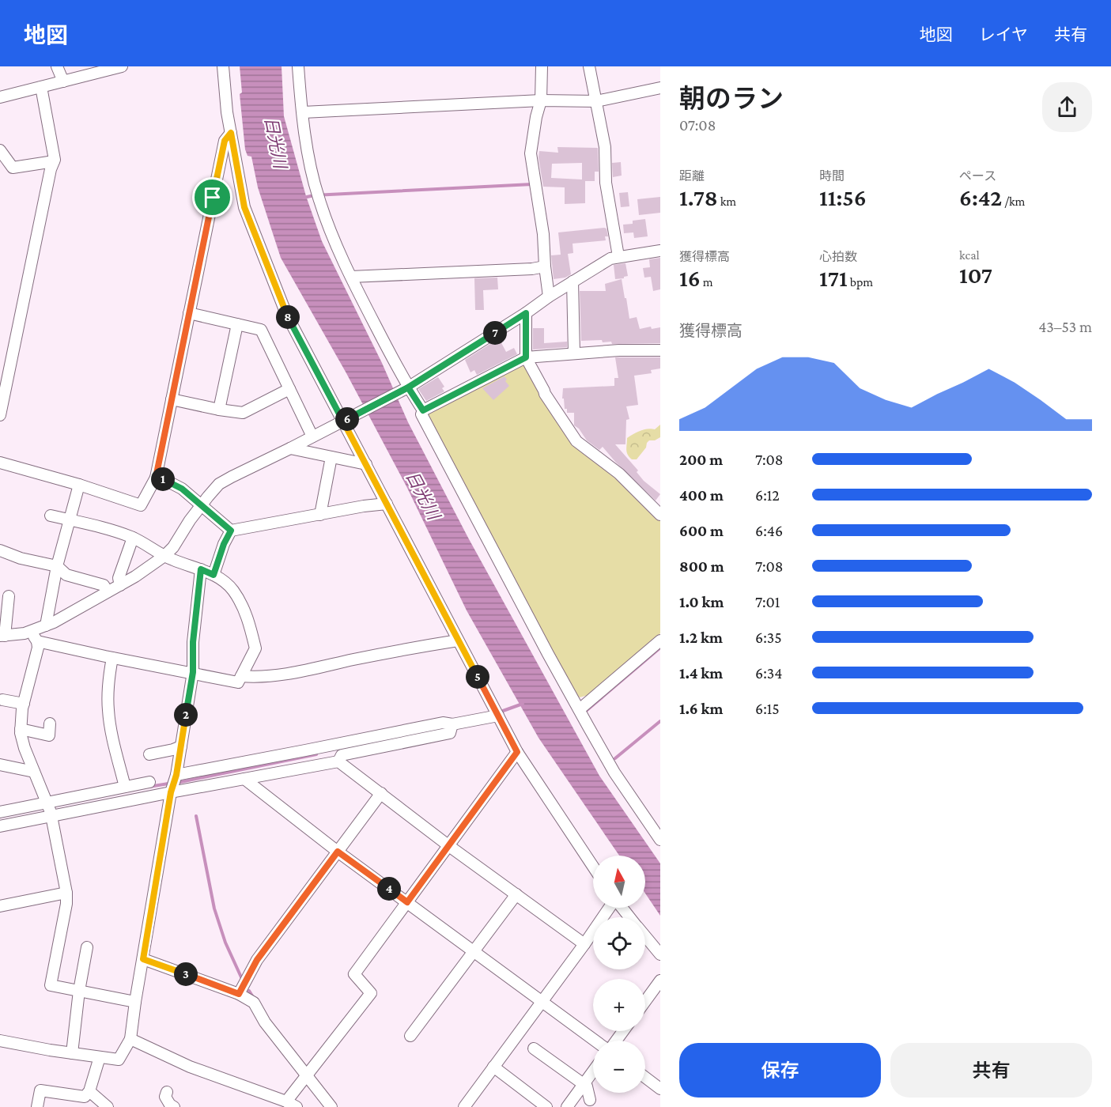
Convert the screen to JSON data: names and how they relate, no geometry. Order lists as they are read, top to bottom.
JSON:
{
  "water": ["日光川"],
  "north": "top",
  "page": {
    "header": "地図",
    "nav": ["地図", "レイヤ", "共有"],
    "heading": ["朝のラン", "07:08"],
    "stats": [
      ["距離", "1.78 km"],
      ["時間", "11:56"],
      ["ペース", "6:42 /km"],
      ["獲得標高", "16 m"],
      ["心拍数", "171 bpm"],
      ["kcal", "107"]
    ],
    "pins": [
      "8",
      "7",
      "6",
      "1",
      "5",
      "2",
      "4",
      "3"
    ],
    "chart": ["獲得標高", "43–53 m"],
    "list": [
      {
        "name": "200 m",
        "note": "7:08"
      },
      {
        "name": "400 m",
        "note": "6:12"
      },
      {
        "name": "600 m",
        "note": "6:46"
      },
      {
        "name": "800 m",
        "note": "7:08"
      },
      {
        "name": "1.0 km",
        "note": "7:01"
      },
      {
        "name": "1.2 km",
        "note": "6:35"
      },
      {
        "name": "1.4 km",
        "note": "6:34"
      },
      {
        "name": "1.6 km",
        "note": "6:15"
      }
    ],
    "map_buttons": ["+", "−"],
    "buttons": ["保存", "共有"]
  }
}
